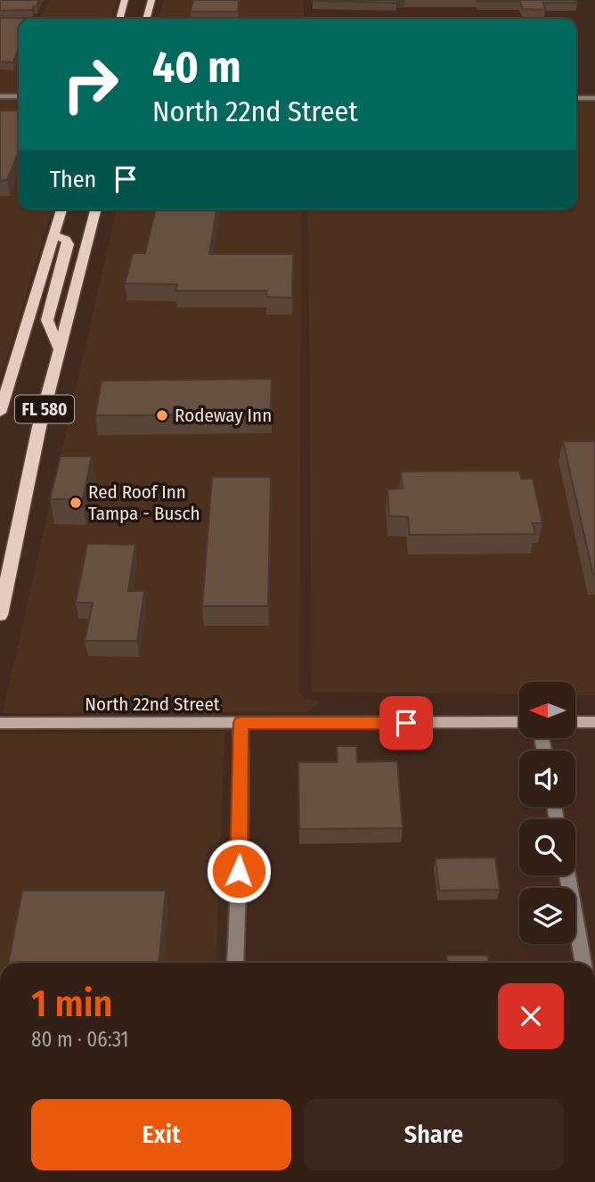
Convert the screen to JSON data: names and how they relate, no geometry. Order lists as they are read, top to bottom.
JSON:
{
  "streets": {
    "main road": ["FL 580"],
    "street": ["North 22nd Street"]
  },
  "places": ["Rodeway Inn", "Red Roof Inn Tampa - Busch"],
  "north": "left",
  "page": {
    "turn": ["40 m", "North 22nd Street"],
    "then": "Then",
    "heading": ["1 min", "80 m · 06:31"],
    "buttons": ["Exit", "Share"]
  }
}
